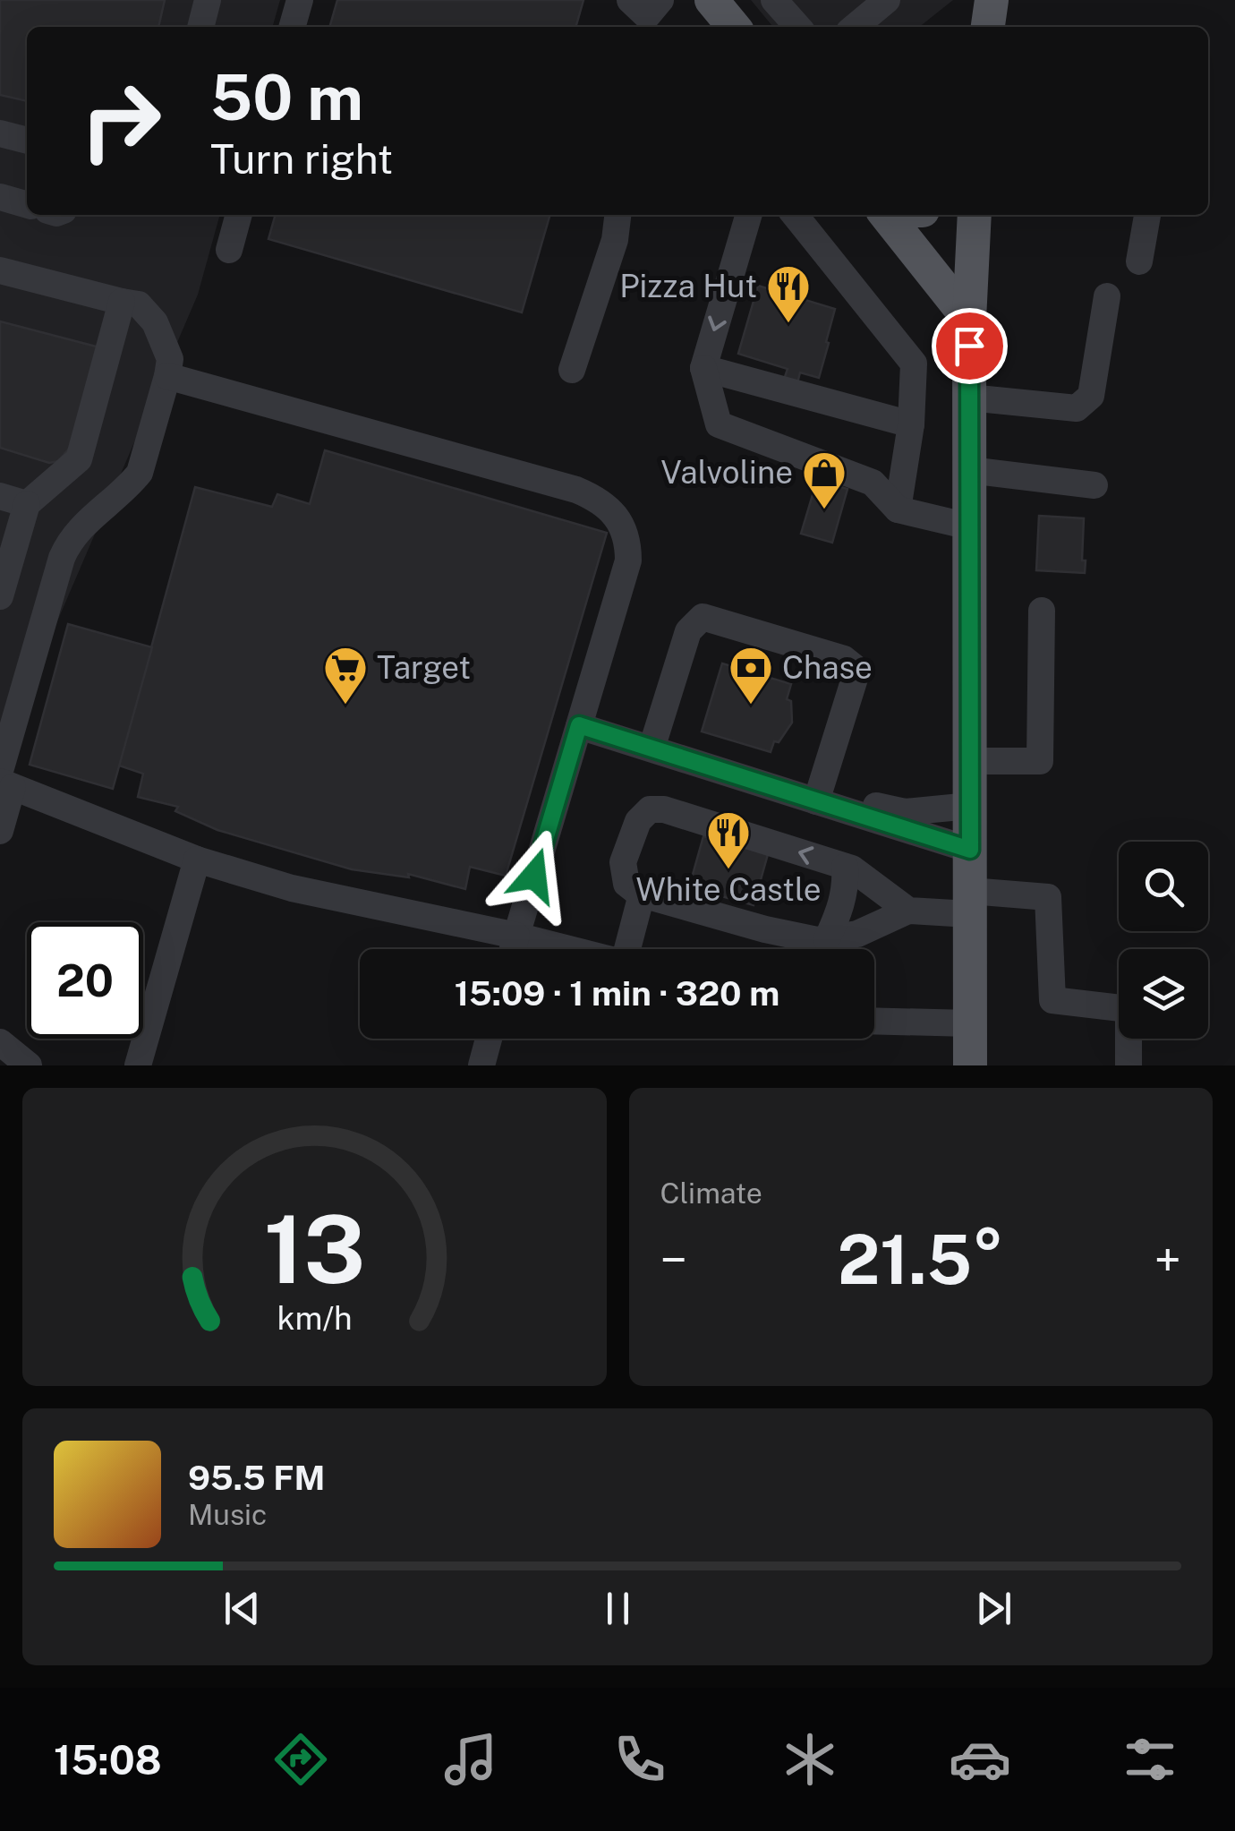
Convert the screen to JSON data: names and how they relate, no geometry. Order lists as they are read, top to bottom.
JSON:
{
  "places": {
    "restaurant": ["Pizza Hut", "White Castle"],
    "shop": ["Valvoline"],
    "supermarket": ["Target"],
    "bank": ["Chase"]
  },
  "page": {
    "turn": ["50 m", "Turn right"],
    "limit": "20",
    "trip": "15:09 · 1 min · 320 m",
    "tile": "Climate",
    "heat": ["−", "21.5°", "+"],
    "song": ["95.5 FM", "Music"],
    "tabs": "15:08",
    "gauge": ["13", "km/h"]
  }
}
